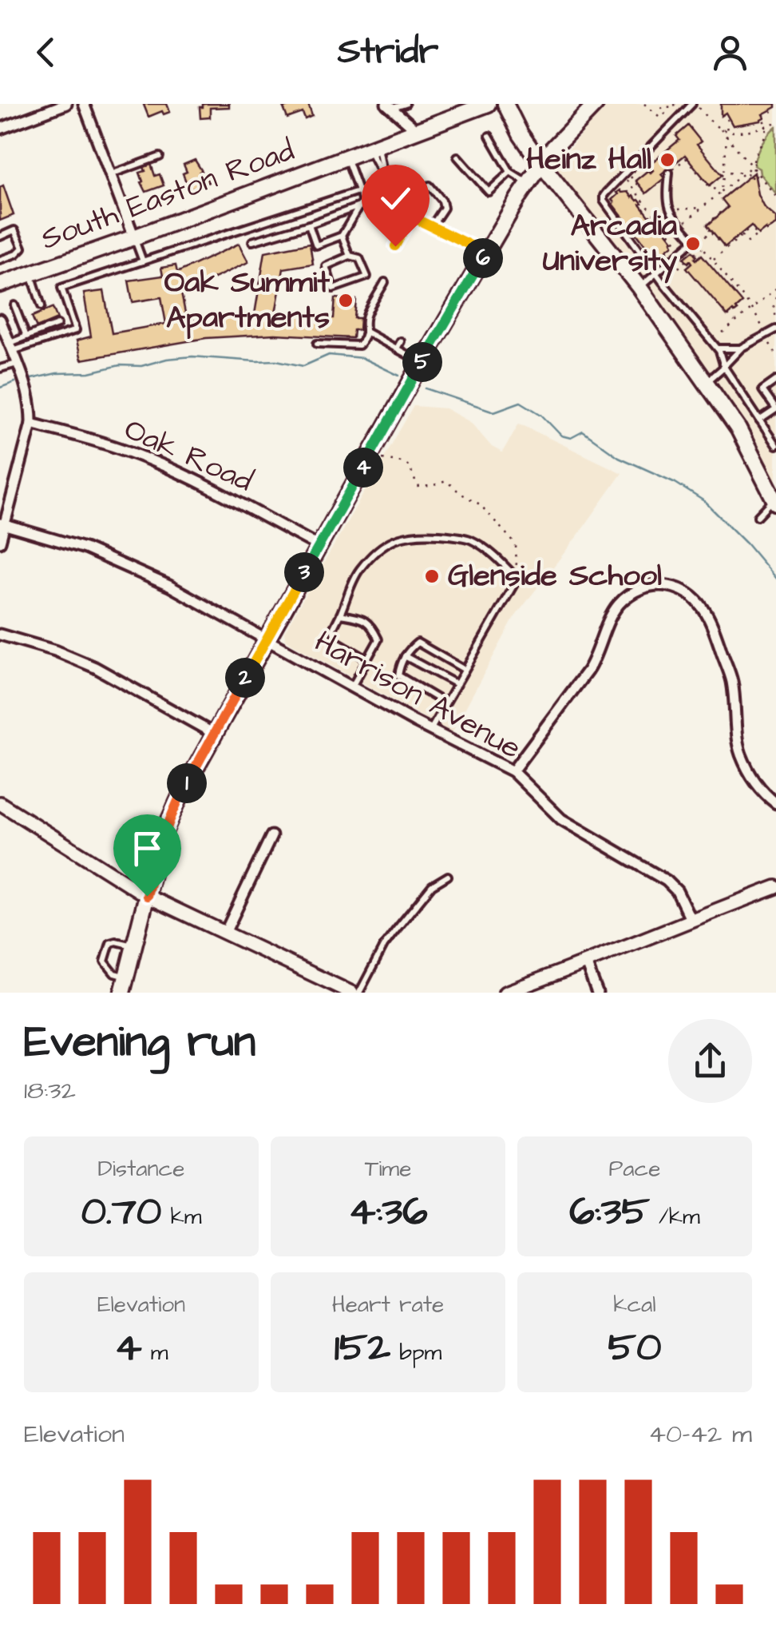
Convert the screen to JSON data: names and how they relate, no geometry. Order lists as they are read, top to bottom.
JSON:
{
  "streets": {
    "main road": ["South Easton Road"],
    "street": ["Oak Road", "Harrison Avenue"]
  },
  "places": [
    "Heinz Hall",
    "Arcadia University",
    "Oak Summit Apartments",
    "Glenside School"
  ],
  "page": {
    "header": "Stridr",
    "pins": [
      "6",
      "5",
      "4",
      "3",
      "2",
      "1"
    ],
    "heading": ["Evening run", "18:32"],
    "stats": [
      ["Distance", "0.70 km"],
      ["Time", "4:36"],
      ["Pace", "6:35 /km"],
      ["Elevation", "4 m"],
      ["Heart rate", "152 bpm"],
      ["kcal", "50"]
    ],
    "chart": ["Elevation", "40–42 m"]
  }
}
